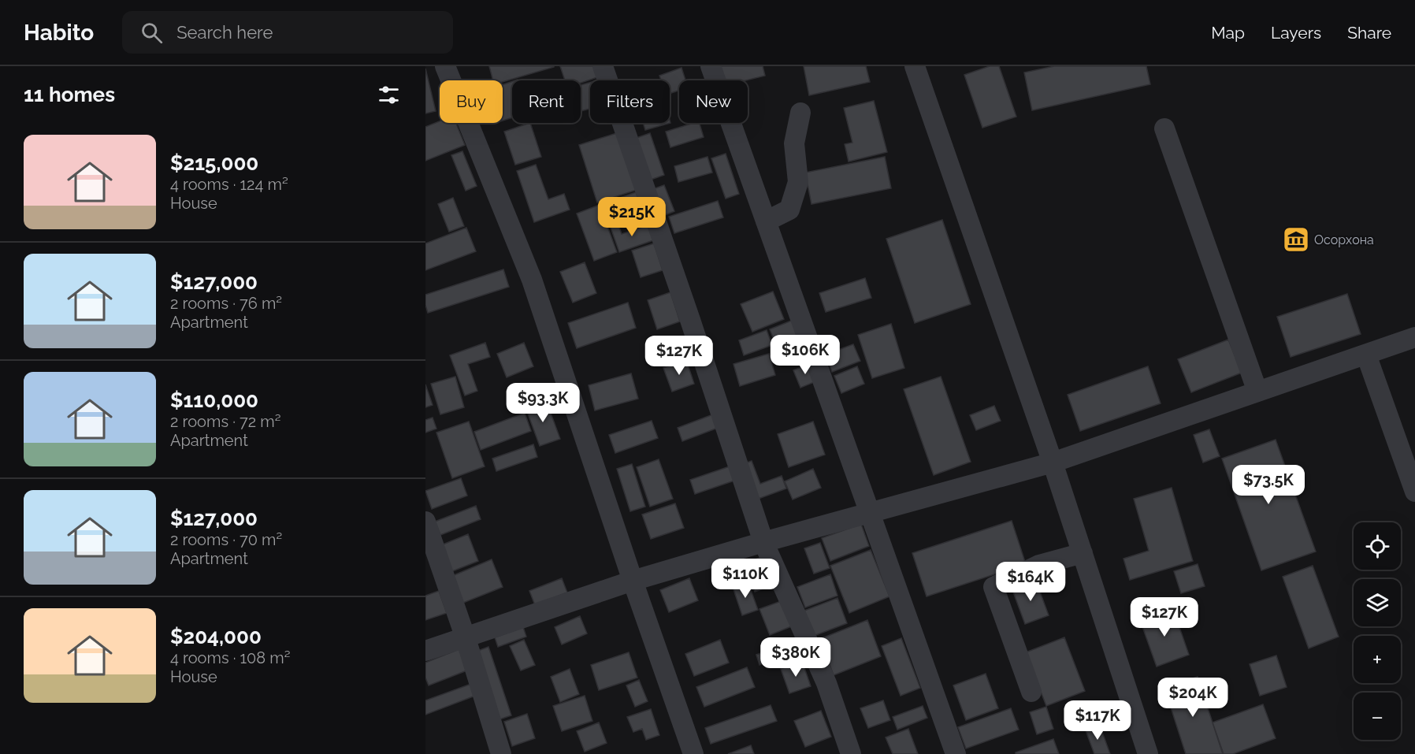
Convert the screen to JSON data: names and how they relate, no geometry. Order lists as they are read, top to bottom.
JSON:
{
  "places": {
    "museum": ["Осорхона"]
  },
  "page": {
    "header": "Habito",
    "search": "Search here",
    "nav": ["Map", "Layers", "Share"],
    "heading": "11 homes",
    "chip": [
      "Buy",
      "Rent",
      "Filters",
      "New"
    ],
    "list": [
      {
        "name": "$215,000",
        "note": "4 rooms · 124 m² · House"
      },
      {
        "name": "$127,000",
        "note": "2 rooms · 76 m² · Apartment"
      },
      {
        "name": "$110,000",
        "note": "2 rooms · 72 m² · Apartment"
      },
      {
        "name": "$127,000",
        "note": "2 rooms · 70 m² · Apartment"
      },
      {
        "name": "$204,000",
        "note": "4 rooms · 108 m² · House"
      }
    ],
    "price": [
      "$215K",
      "$106K",
      "$127K",
      "$93.3K",
      "$73.5K",
      "$110K",
      "$164K",
      "$127K",
      "$380K",
      "$204K",
      "$117K"
    ],
    "map_buttons": ["+", "−"]
  }
}
